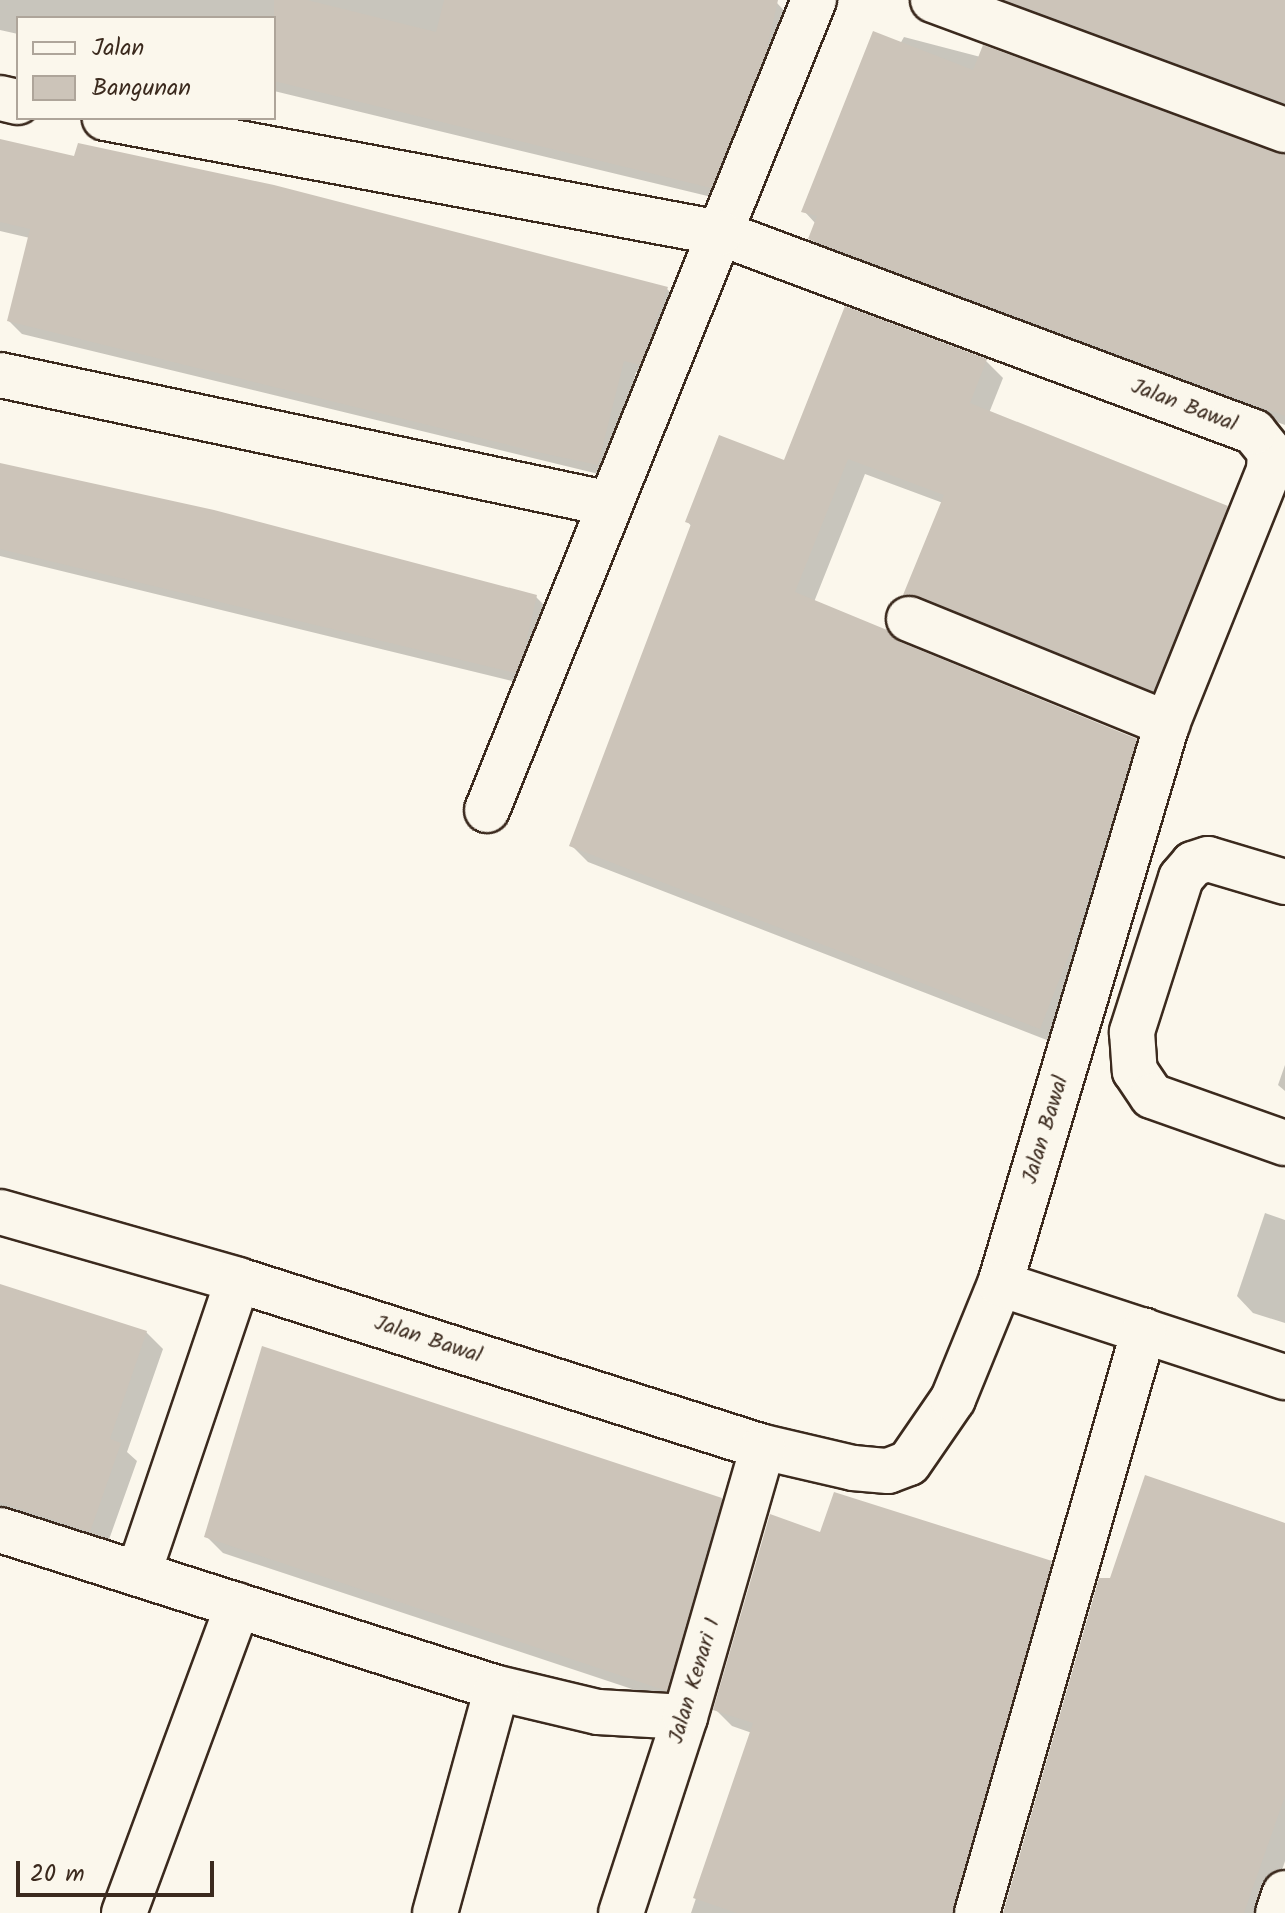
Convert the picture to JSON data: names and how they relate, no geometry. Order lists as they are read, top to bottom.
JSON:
{
  "streets": {
    "street": ["Jalan Bawal", "Jalan Kenari 1"]
  },
  "crossings": [
    ["Jalan Bawal", "Jalan Kenari 1"]
  ],
  "legend": ["Jalan", "Bangunan"],
  "scale_bar": "20 m"
}
